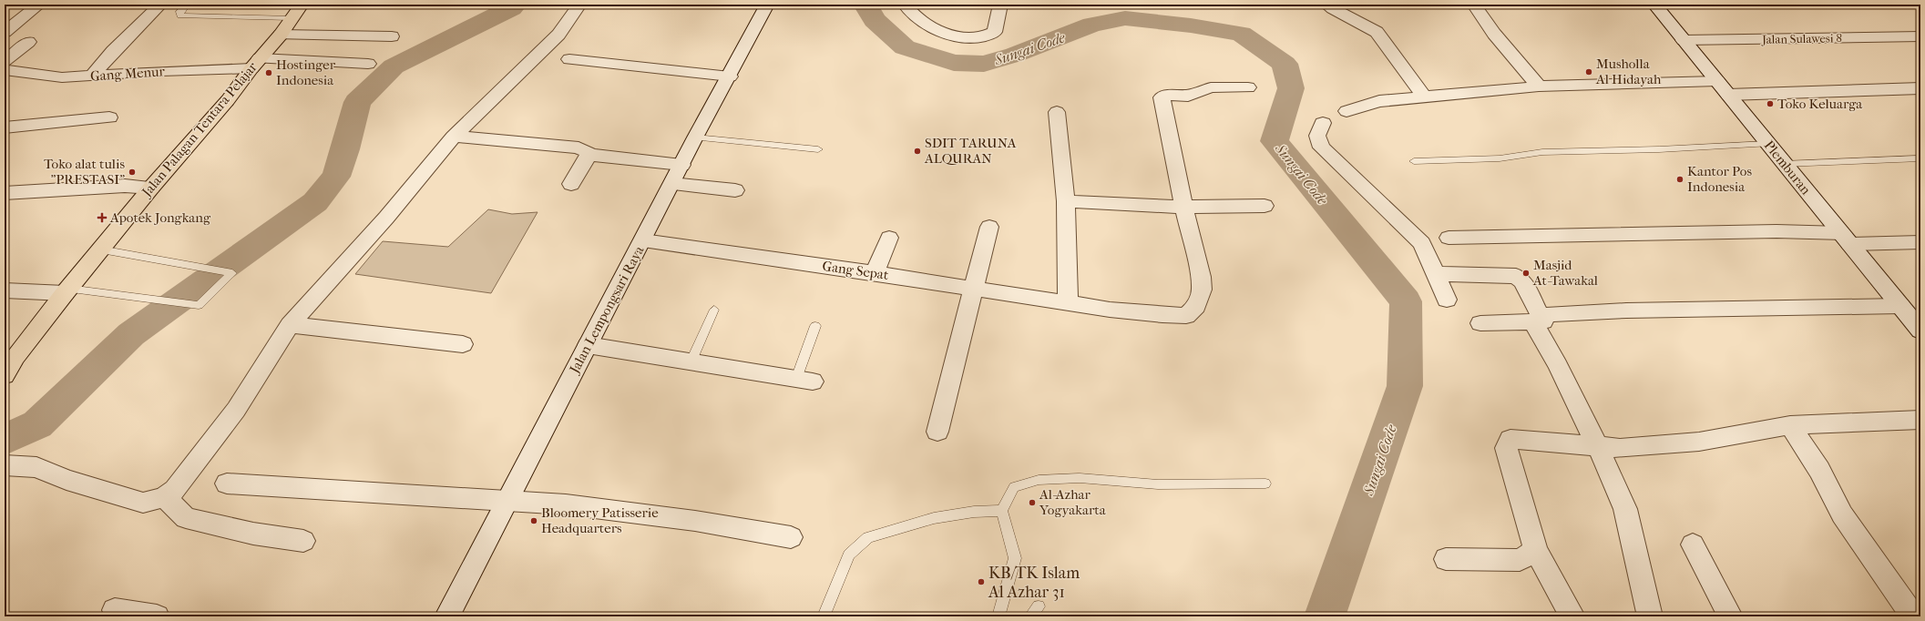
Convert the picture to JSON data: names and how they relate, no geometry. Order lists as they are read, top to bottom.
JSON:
{
  "streets": {
    "main road": ["Jalan Palagan Tentara Pelajar"],
    "street": [
      "Jalan Sulawesi 8",
      "Gang Menur",
      "Plemburan",
      "Gang Sepat",
      "Jalan Lempongsari Raya"
    ]
  },
  "crossings": [
    ["Jalan Sulawesi 8", "Plemburan"],
    ["Gang Menur", "Jalan Palagan Tentara Pelajar"],
    ["Gang Sepat", "Jalan Lempongsari Raya"]
  ],
  "water": ["Sungai Code"],
  "places": {
    "other": [
      "Musholla Al Hidayah",
      "Hostinger Indonesia",
      "Toko Keluarga",
      "SDIT TARUNA ALQURAN",
      "Toko alat tulis \"PRESTASI\"",
      "Kantor Pos Indonesia",
      "Masjid At-Tawakal",
      "Al-Azhar Yogyakarta",
      "Bloomery Patisserie Headquarters",
      "KB/TK Islam Al Azhar 31"
    ],
    "health": ["Apotek Jongkang"]
  }
}
